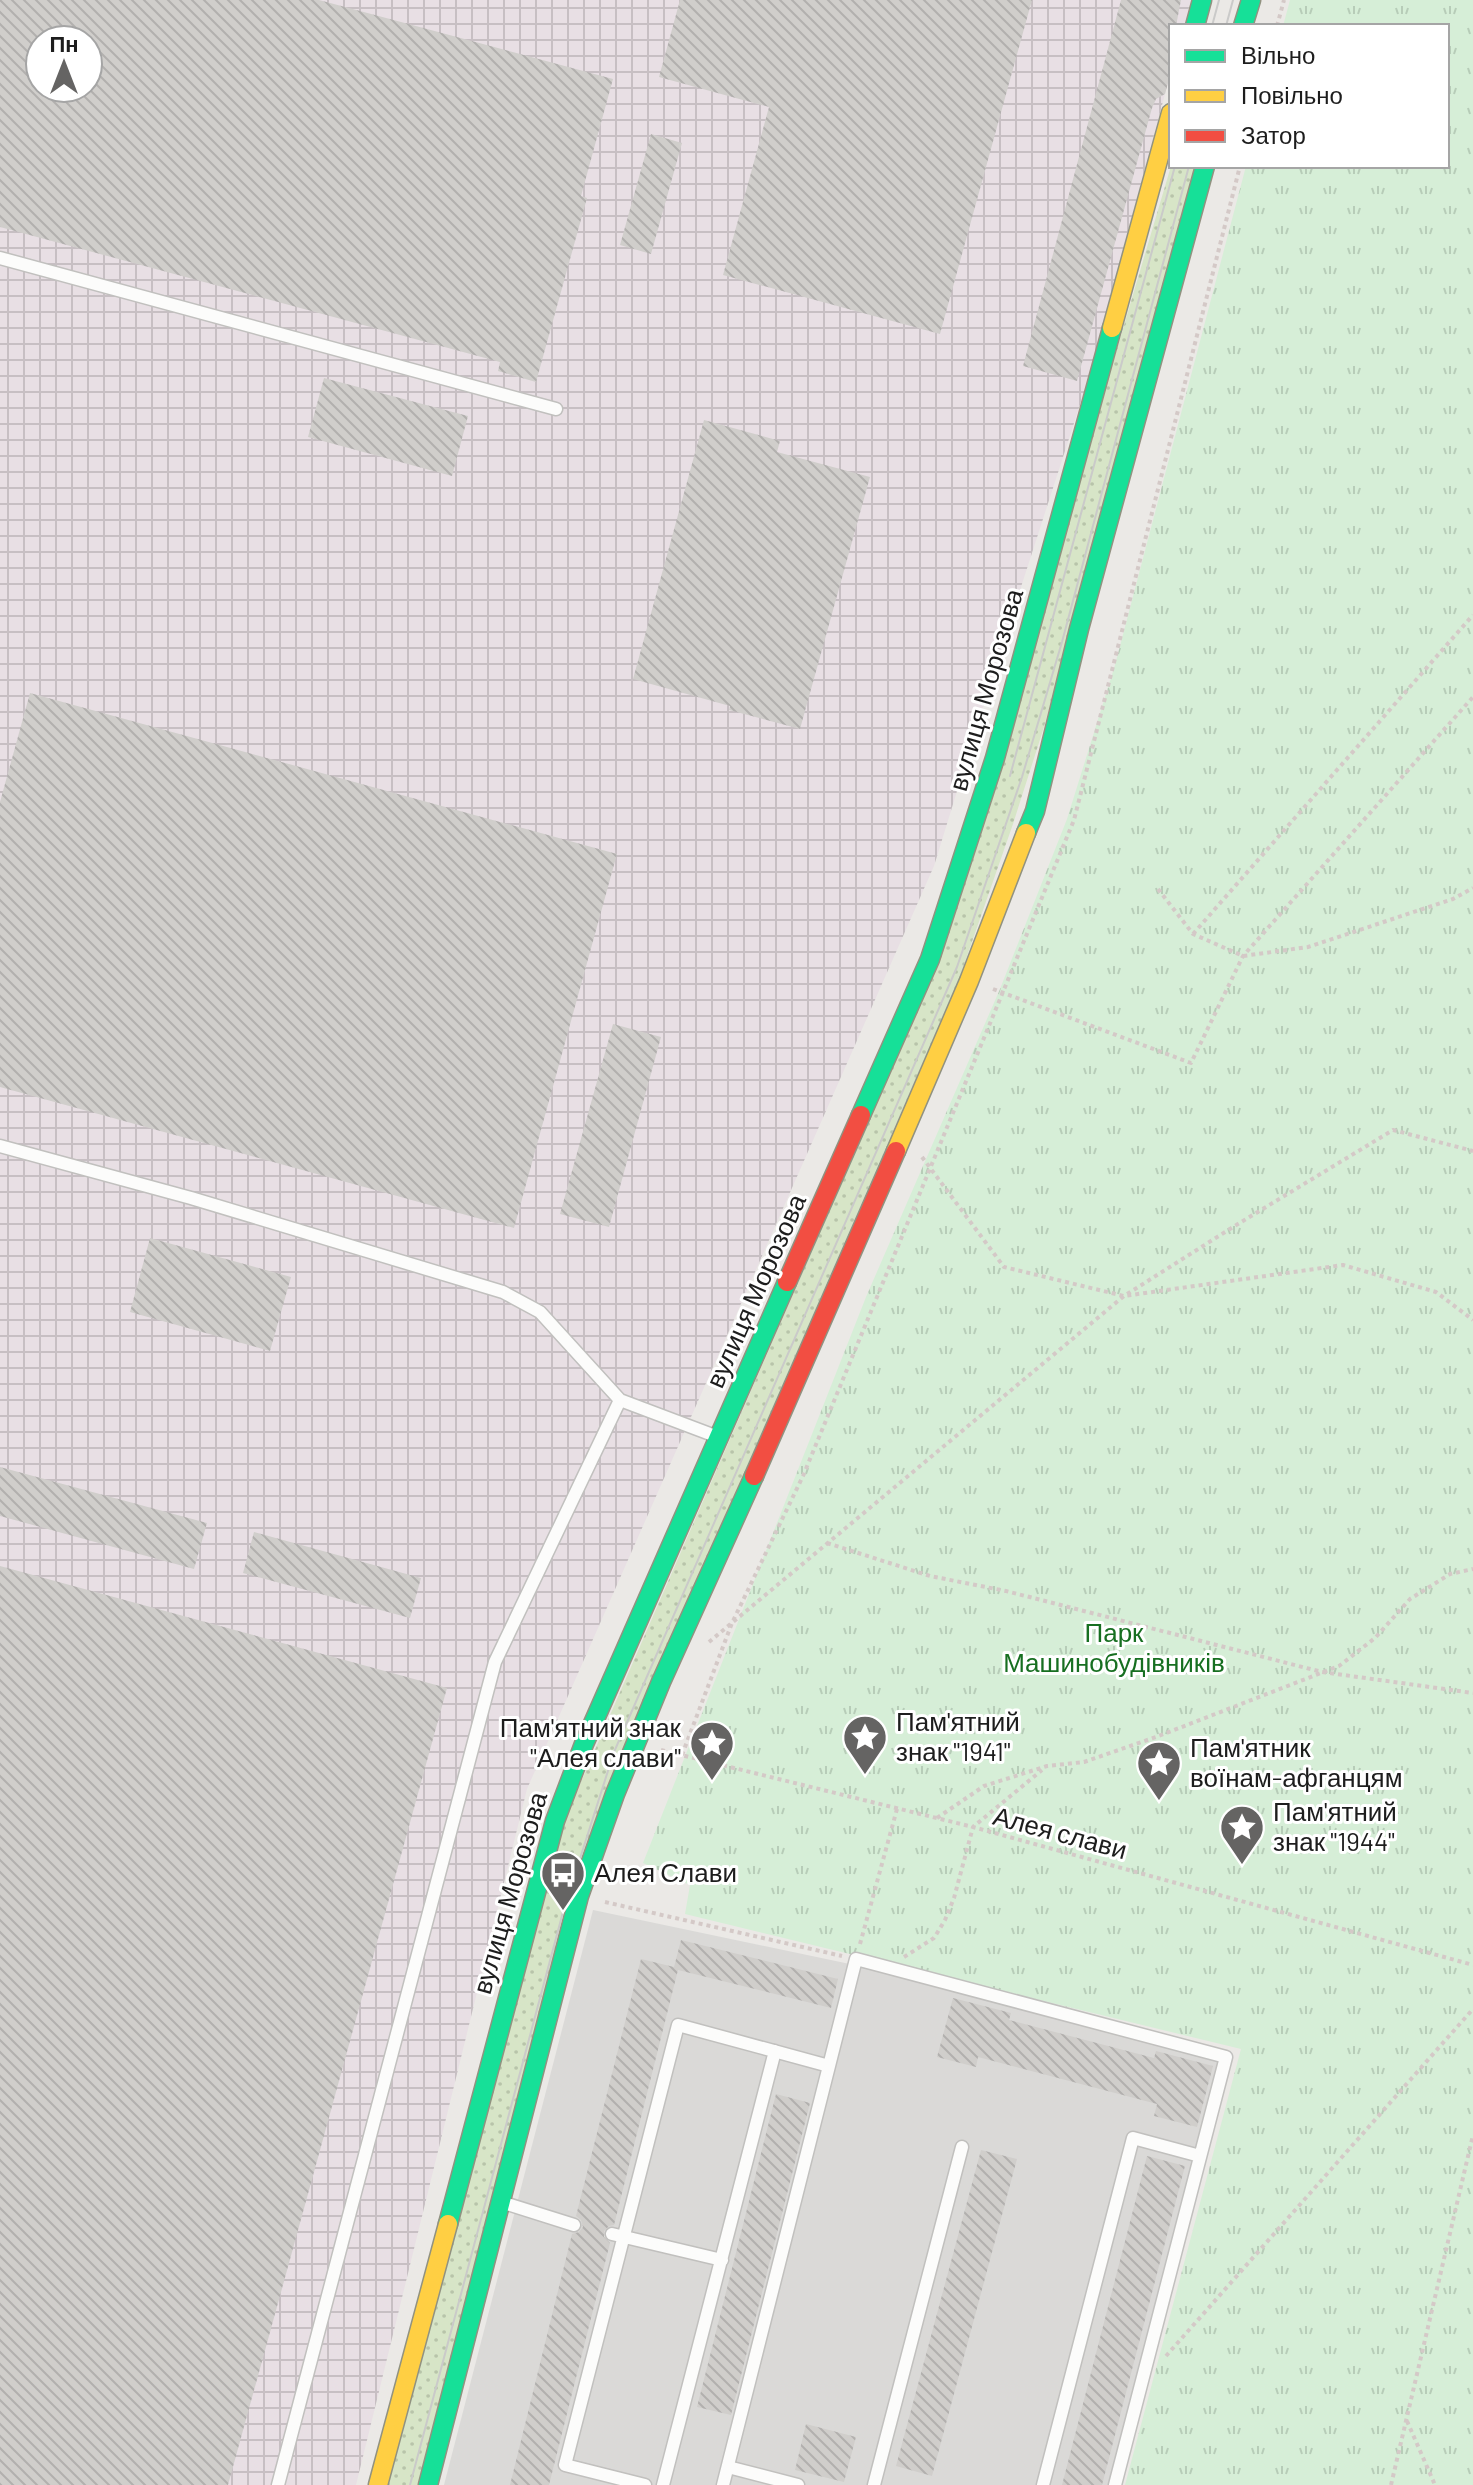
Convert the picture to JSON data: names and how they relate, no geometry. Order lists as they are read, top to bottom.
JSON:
{
  "streets": {
    "main road": ["вулиця Морозова"],
    "path": ["Алея слави"]
  },
  "parks": ["Парк Машинобудівників"],
  "places": {
    "place": [
      "Пам'ятний знак \"1941\"",
      "Пам'ятний знак \"Алея слави\"",
      "Пам'ятник воїнам-афганцям",
      "Пам'ятний знак \"1944\""
    ],
    "bus stop": ["Алея Слави"]
  },
  "legend": ["Вільно", "Повільно", "Затор"],
  "north": "top"
}
